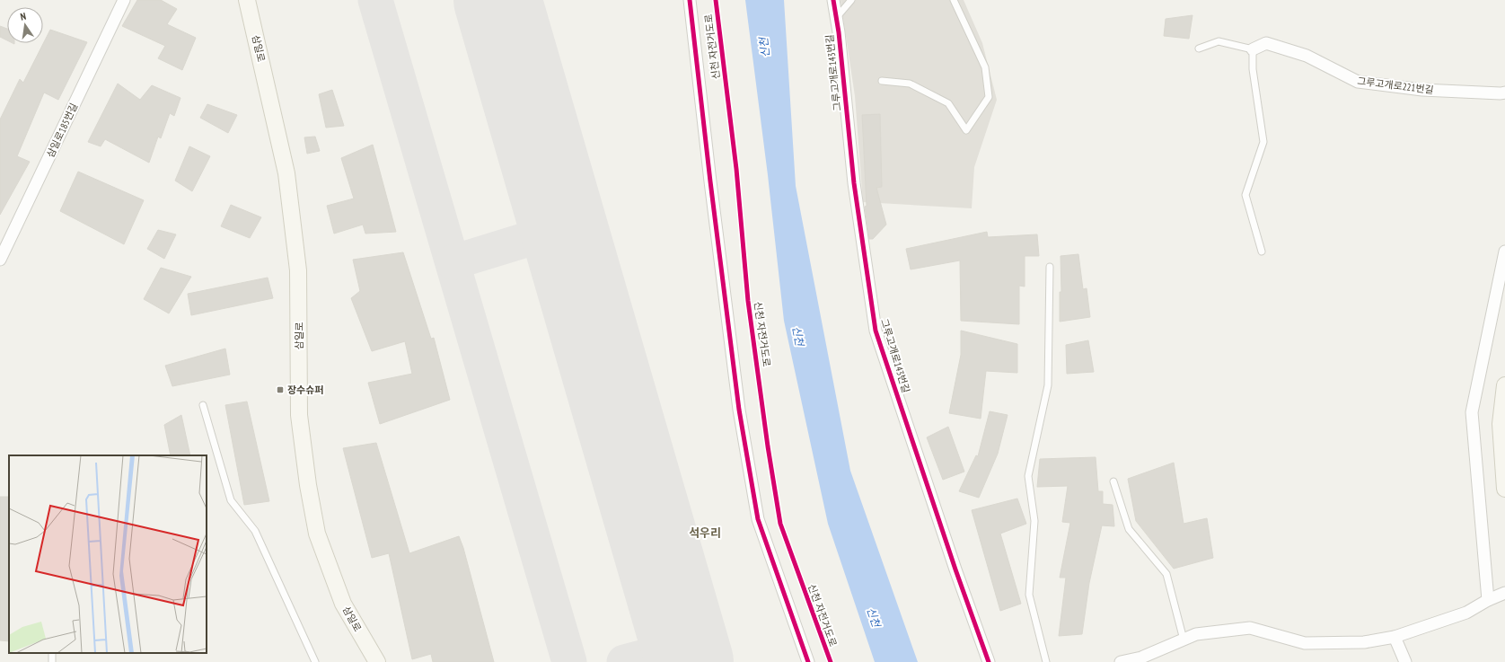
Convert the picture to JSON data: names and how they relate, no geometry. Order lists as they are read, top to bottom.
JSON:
{
  "streets": {
    "main road": ["삼일로"],
    "street": ["그루고개로143번길", "그루고개로221번길", "삼일로185번길"],
    "cycle path": ["신천 자전거도로"]
  },
  "districts": ["석우리"],
  "water": ["신천"],
  "places": {
    "transit": ["장수슈퍼"]
  },
  "north": "top"
}
